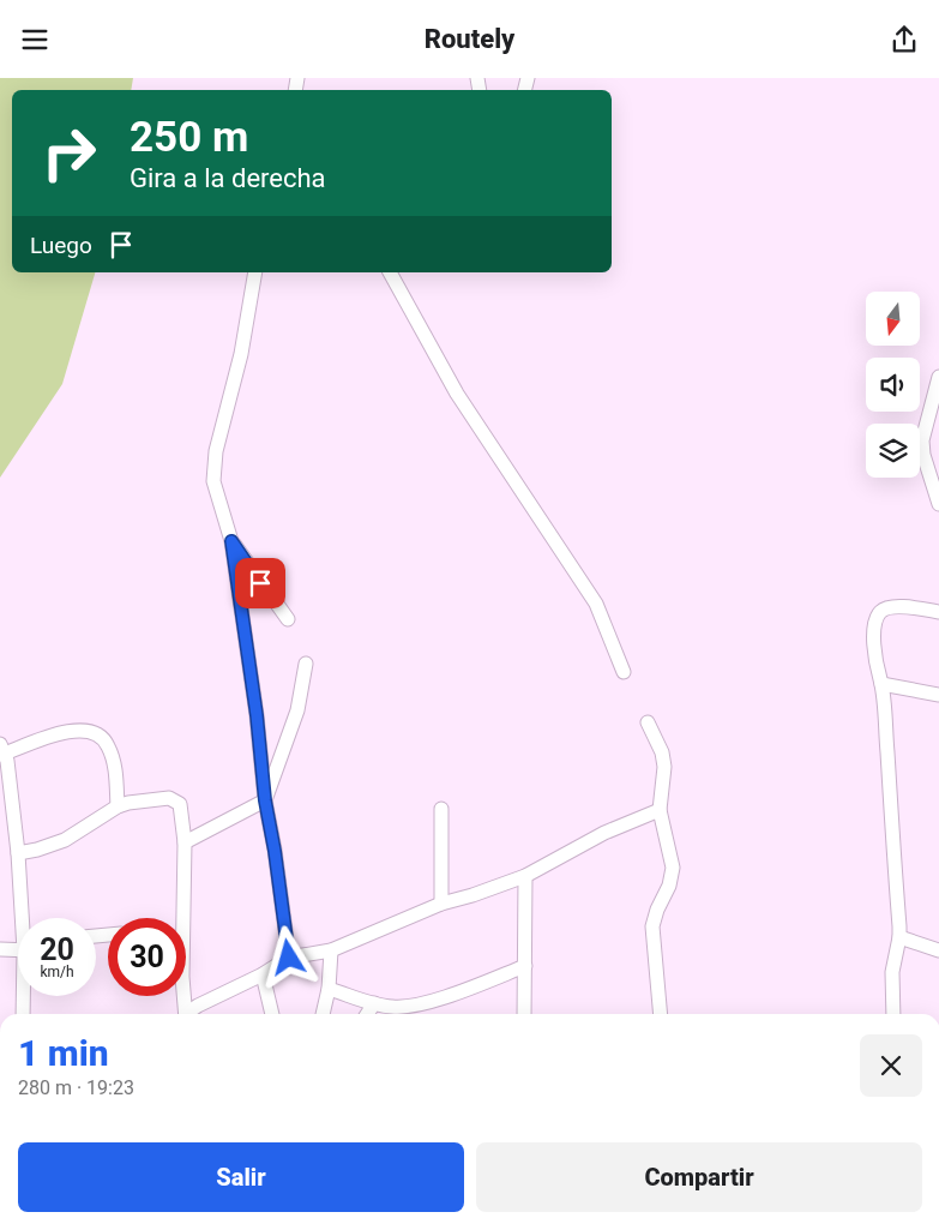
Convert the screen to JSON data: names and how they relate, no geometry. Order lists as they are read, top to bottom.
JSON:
{
  "north": "bottom",
  "page": {
    "header": "Routely",
    "turn": ["250 m", "Gira a la derecha"],
    "then": "Luego",
    "speed": "20 km/h",
    "limit": "30",
    "heading": ["1 min", "280 m · 19:23"],
    "buttons": ["Salir", "Compartir"]
  }
}
